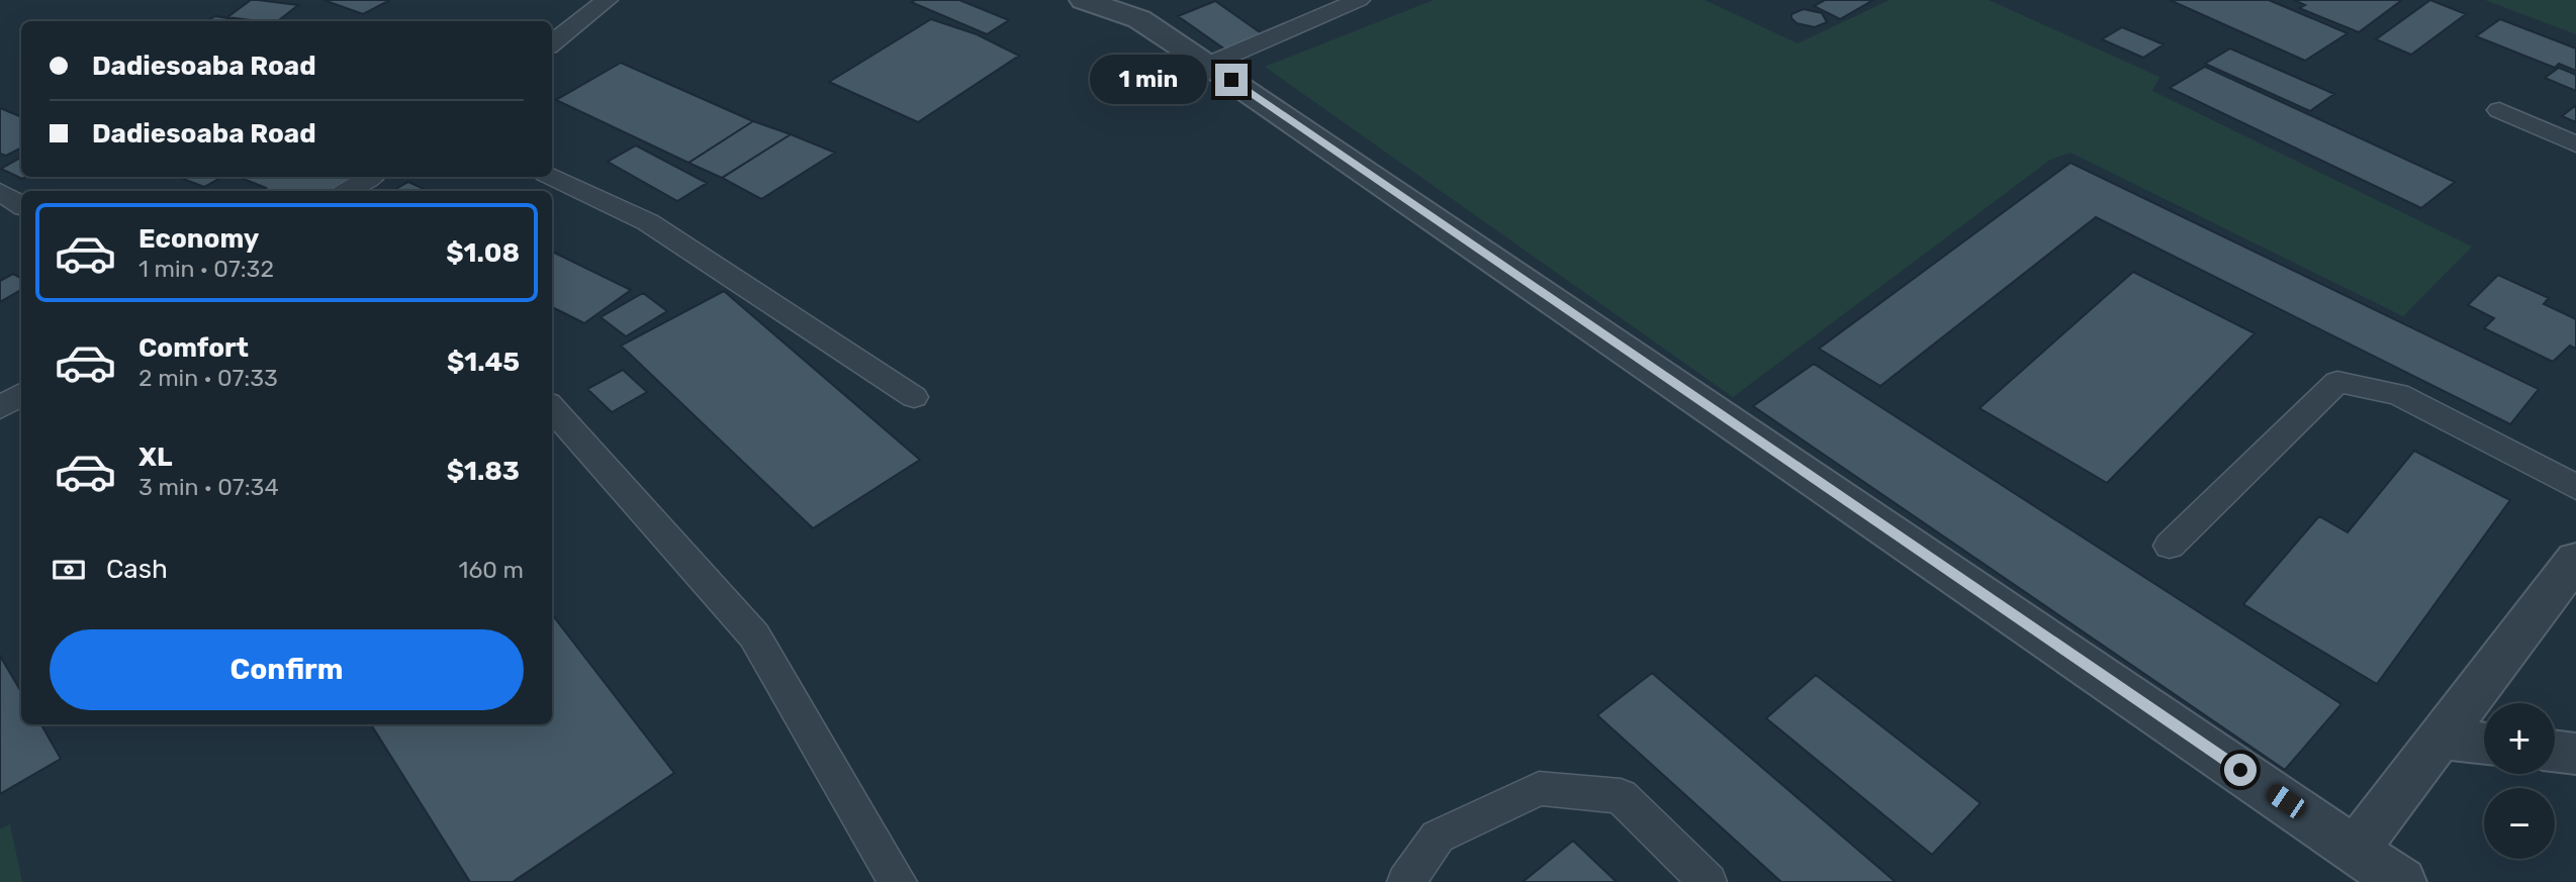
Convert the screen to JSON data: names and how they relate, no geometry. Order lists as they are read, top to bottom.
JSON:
{
  "page": {
    "banner": ["Dadiesoaba Road", "Dadiesoaba Road"],
    "bubble": "1 min",
    "list": [
      {
        "name": "Economy",
        "note": "1 min · 07:32",
        "value": "$1.08"
      },
      {
        "name": "Comfort",
        "note": "2 min · 07:33",
        "value": "$1.45"
      },
      {
        "name": "XL",
        "note": "3 min · 07:34",
        "value": "$1.83"
      }
    ],
    "pay": ["Cash", "160 m"],
    "buttons": "Confirm",
    "map_buttons": ["+", "−"]
  }
}
